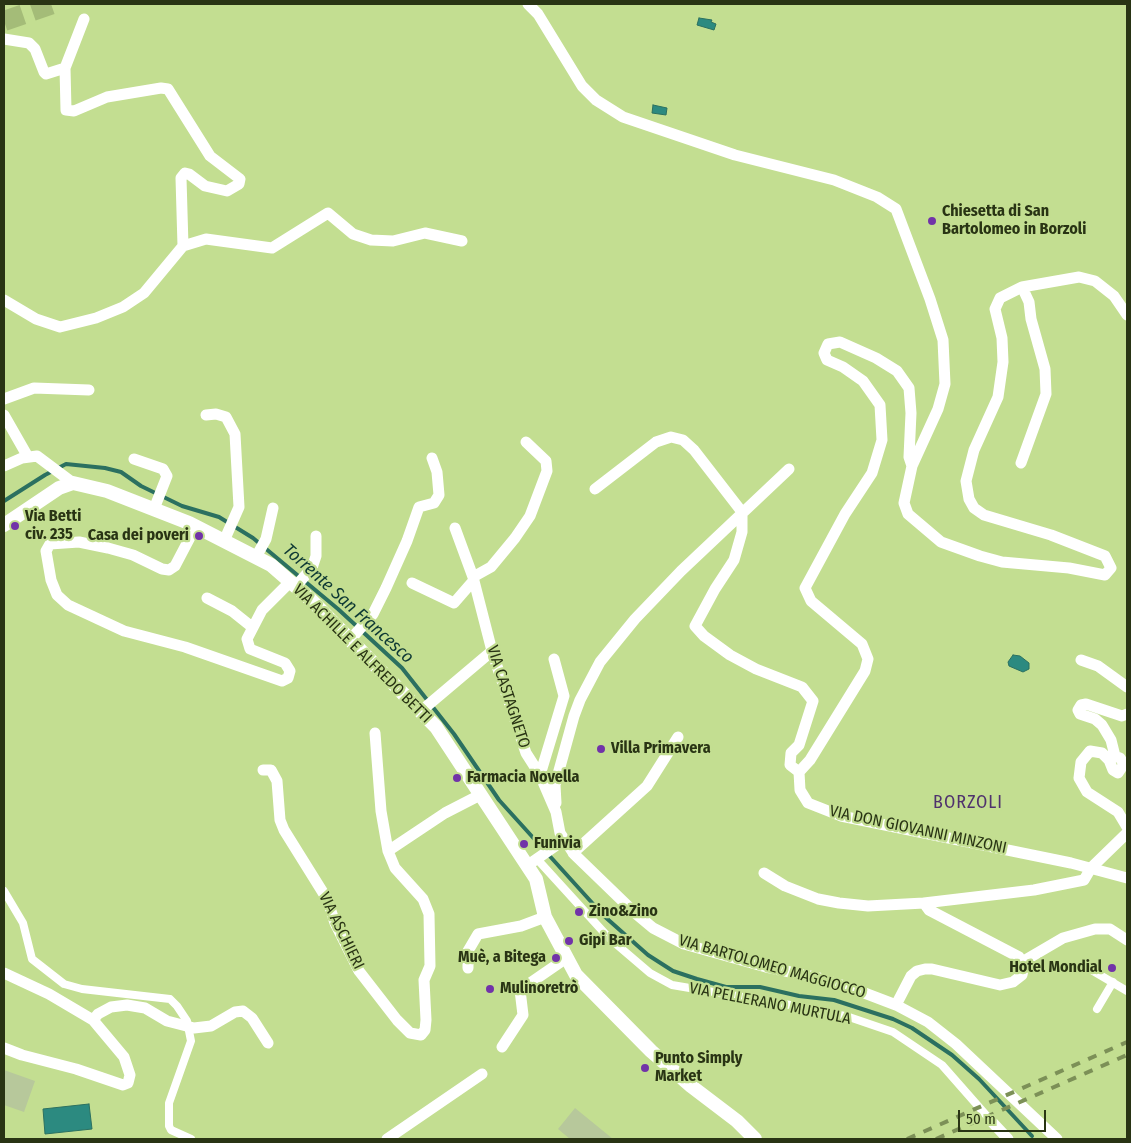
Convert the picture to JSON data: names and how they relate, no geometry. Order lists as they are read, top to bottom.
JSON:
{
  "streets": {
    "street": [
      "VIA ACHILLE E ALFREDO BETTI",
      "VIA CASTAGNETO",
      "VIA DON GIOVANNI MINZONI",
      "VIA ASCHIERI",
      "VIA BARTOLOMEO MAGGIOCCO",
      "VIA PELLERANO MURTULA"
    ]
  },
  "crossings": [
    ["VIA ACHILLE E ALFREDO BETTI", "VIA PELLERANO MURTULA"],
    ["VIA CASTAGNETO", "VIA BARTOLOMEO MAGGIOCCO"]
  ],
  "districts": ["BORZOLI"],
  "water": ["Torrente San Francesco"],
  "places": [
    "Chiesetta di San Bartolomeo in Borzoli",
    "Via Betti civ. 235",
    "Casa dei poveri",
    "Villa Primavera",
    "Farmacia Novella",
    "Funivia",
    "Zino&Zino",
    "Gipi Bar",
    "Muè, a Bitega",
    "Hotel Mondial",
    "Mulinoretrò",
    "Punto Simply Market"
  ],
  "scale_bar": "50 m"
}
